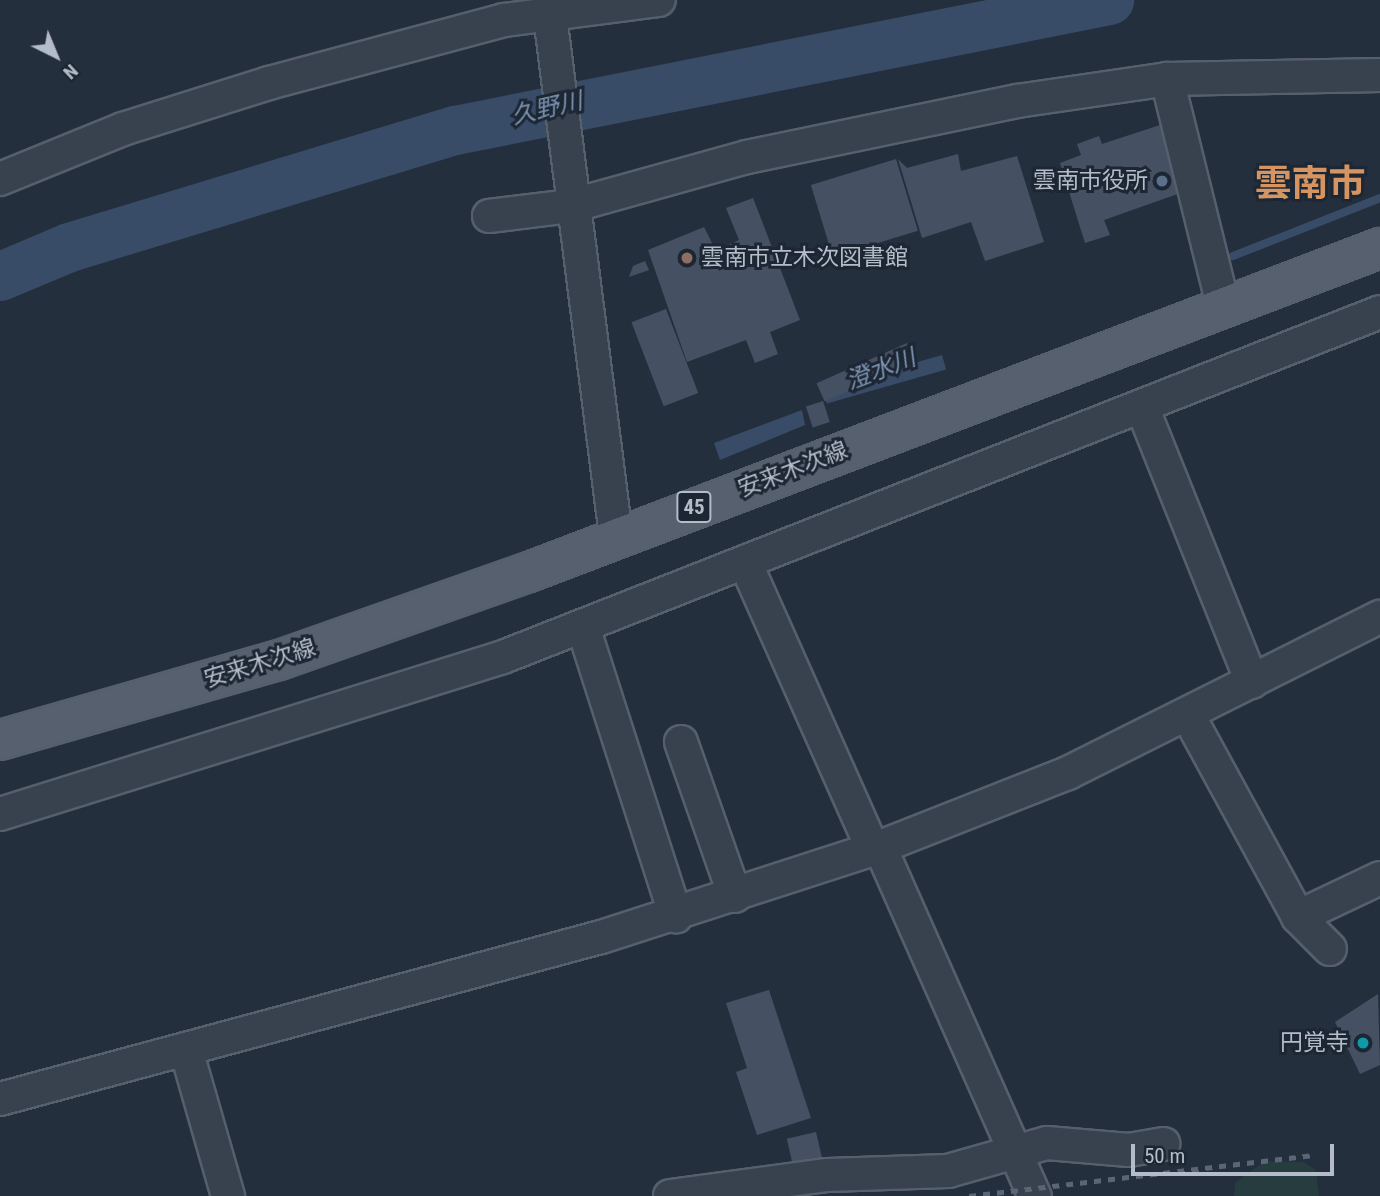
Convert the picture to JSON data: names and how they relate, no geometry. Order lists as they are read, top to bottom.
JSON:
{
  "streets": {
    "main road": ["安来木次線", "45"]
  },
  "districts": ["雲南市"],
  "water": ["久野川", "澄水川"],
  "places": ["雲南市役所", "雲南市立木次図書館", "円覚寺"],
  "scale_bar": "50 m",
  "north": "bottom right"
}
